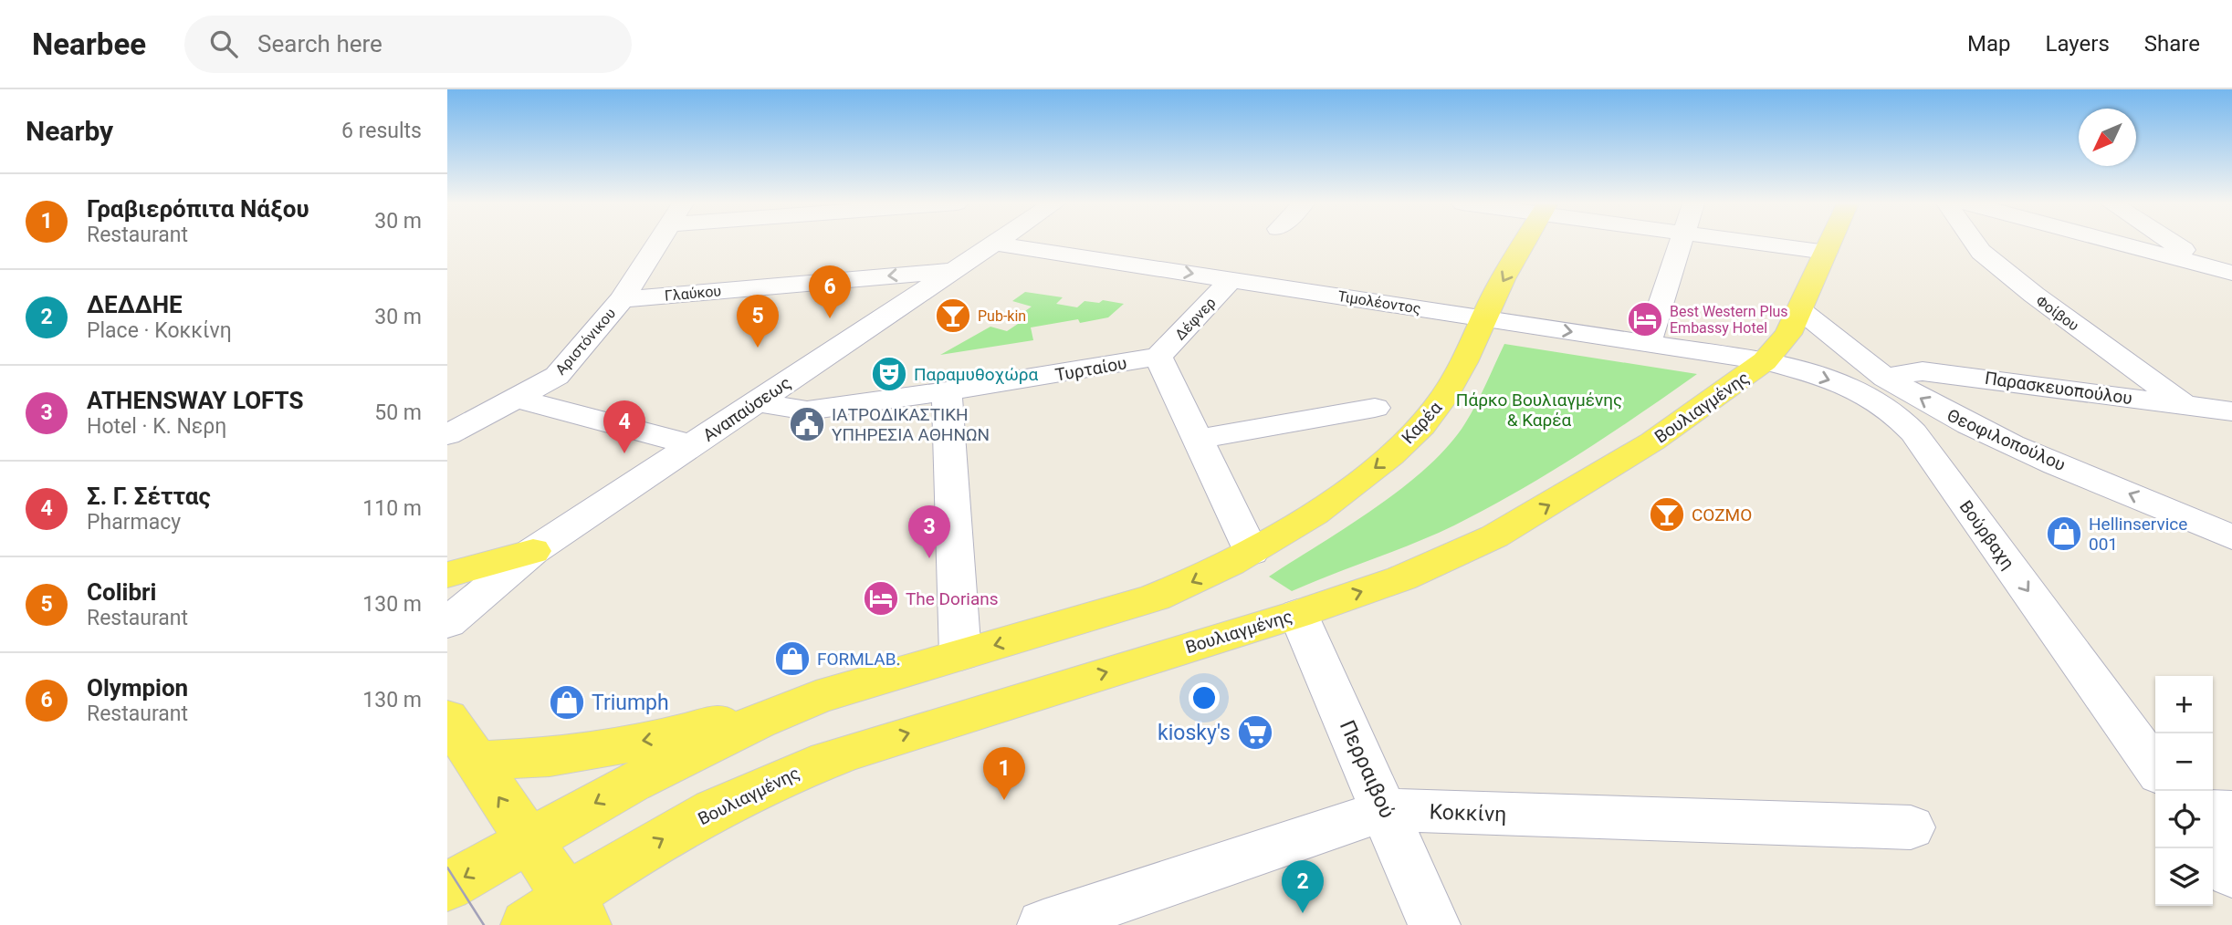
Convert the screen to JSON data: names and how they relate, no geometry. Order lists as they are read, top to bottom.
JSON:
{
  "streets": {
    "main road": ["Βουλιαγμένης", "Καρέα"],
    "street": [
      "Γλαύκου",
      "Τιμολέοντος",
      "Φοίβου",
      "Δέφνερ",
      "Αριστόνικου",
      "Τυρταίου",
      "Παρασκευοπούλου",
      "Αναπαύσεως",
      "Θεοφιλοπούλου",
      "Βούρβαχη",
      "Περραιβού",
      "Κοκκίνη"
    ]
  },
  "crossings": [
    ["Γλαύκου", "Αριστόνικου"],
    ["Γλαύκου", "Αναπαύσεως"],
    ["Τιμολέοντος", "Δέφνερ"],
    ["Τιμολέοντος", "Βουλιαγμένης"],
    ["Τιμολέοντος", "Αναπαύσεως"],
    ["Τιμολέοντος", "Καρέα"],
    ["Τιμολέοντος", "Βούρβαχη"],
    ["Φοίβου", "Παρασκευοπούλου"],
    ["Δέφνερ", "Τυρταίου"],
    ["Τυρταίου", "Αναπαύσεως"],
    ["Παρασκευοπούλου", "Θεοφιλοπούλου"],
    ["Βουλιαγμένης", "Θεοφιλοπούλου"],
    ["Βουλιαγμένης", "Βούρβαχη"],
    ["Βουλιαγμένης", "Περραιβού"],
    ["Περραιβού", "Κοκκίνη"]
  ],
  "one_way": [
    "Γλαύκου",
    "Τιμολέοντος",
    "Καρέα",
    "Βούρβαχη"
  ],
  "parks": ["Πάρκο Βουλιαγμένης & Καρέα"],
  "places": {
    "bar": ["Pub-kin", "COZMO"],
    "hotel": ["Best Western Plus Embassy Hotel", "The Dorians"],
    "theatre": ["Παραμυθοχώρα"],
    "public building": ["ΙΑΤΡΟΔΙΚΑΣΤΙΚΗ ΥΠΗΡΕΣΙΑ ΑΘΗΝΩΝ"],
    "shop": ["Hellinservice 001", "FORMLAB.", "Triumph"],
    "supermarket": ["kiosky's"]
  },
  "north": "bottom left",
  "page": {
    "header": "Nearbee",
    "search": "Search here",
    "nav": ["Map", "Layers", "Share"],
    "heading": ["Nearby", "6 results"],
    "list": [
      {
        "mark": "1",
        "name": "Γραβιερόπιτα Νάξου",
        "note": "Restaurant",
        "value": "30 m"
      },
      {
        "mark": "2",
        "name": "ΔΕΔΔΗΕ",
        "note": "Place · Κοκκίνη",
        "value": "30 m"
      },
      {
        "mark": "3",
        "name": "ATHENSWAY LOFTS",
        "note": "Hotel · Κ. Νερη",
        "value": "50 m"
      },
      {
        "mark": "4",
        "name": "Σ. Γ. Σέττας",
        "note": "Pharmacy",
        "value": "110 m"
      },
      {
        "mark": "5",
        "name": "Colibri",
        "note": "Restaurant",
        "value": "130 m"
      },
      {
        "mark": "6",
        "name": "Olympion",
        "note": "Restaurant",
        "value": "130 m"
      }
    ],
    "pins": [
      "6",
      "5",
      "4",
      "3",
      "1",
      "2"
    ],
    "map_buttons": ["+", "−"]
  }
}
